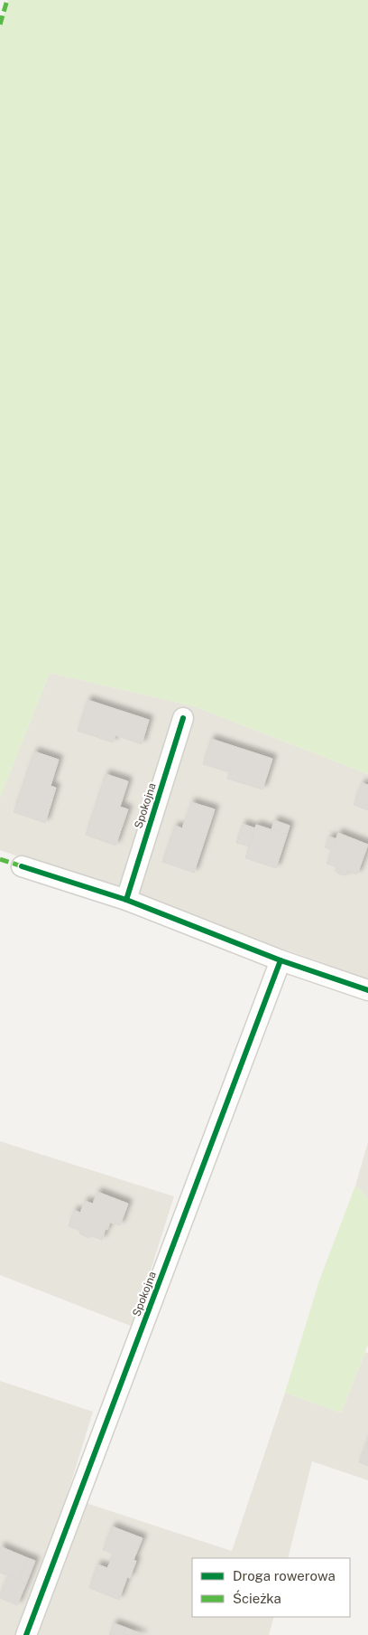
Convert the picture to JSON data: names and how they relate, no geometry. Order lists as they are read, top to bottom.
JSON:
{
  "streets": {
    "street": ["Spokojna"]
  },
  "legend": ["Droga rowerowa", "Ścieżka"]
}
